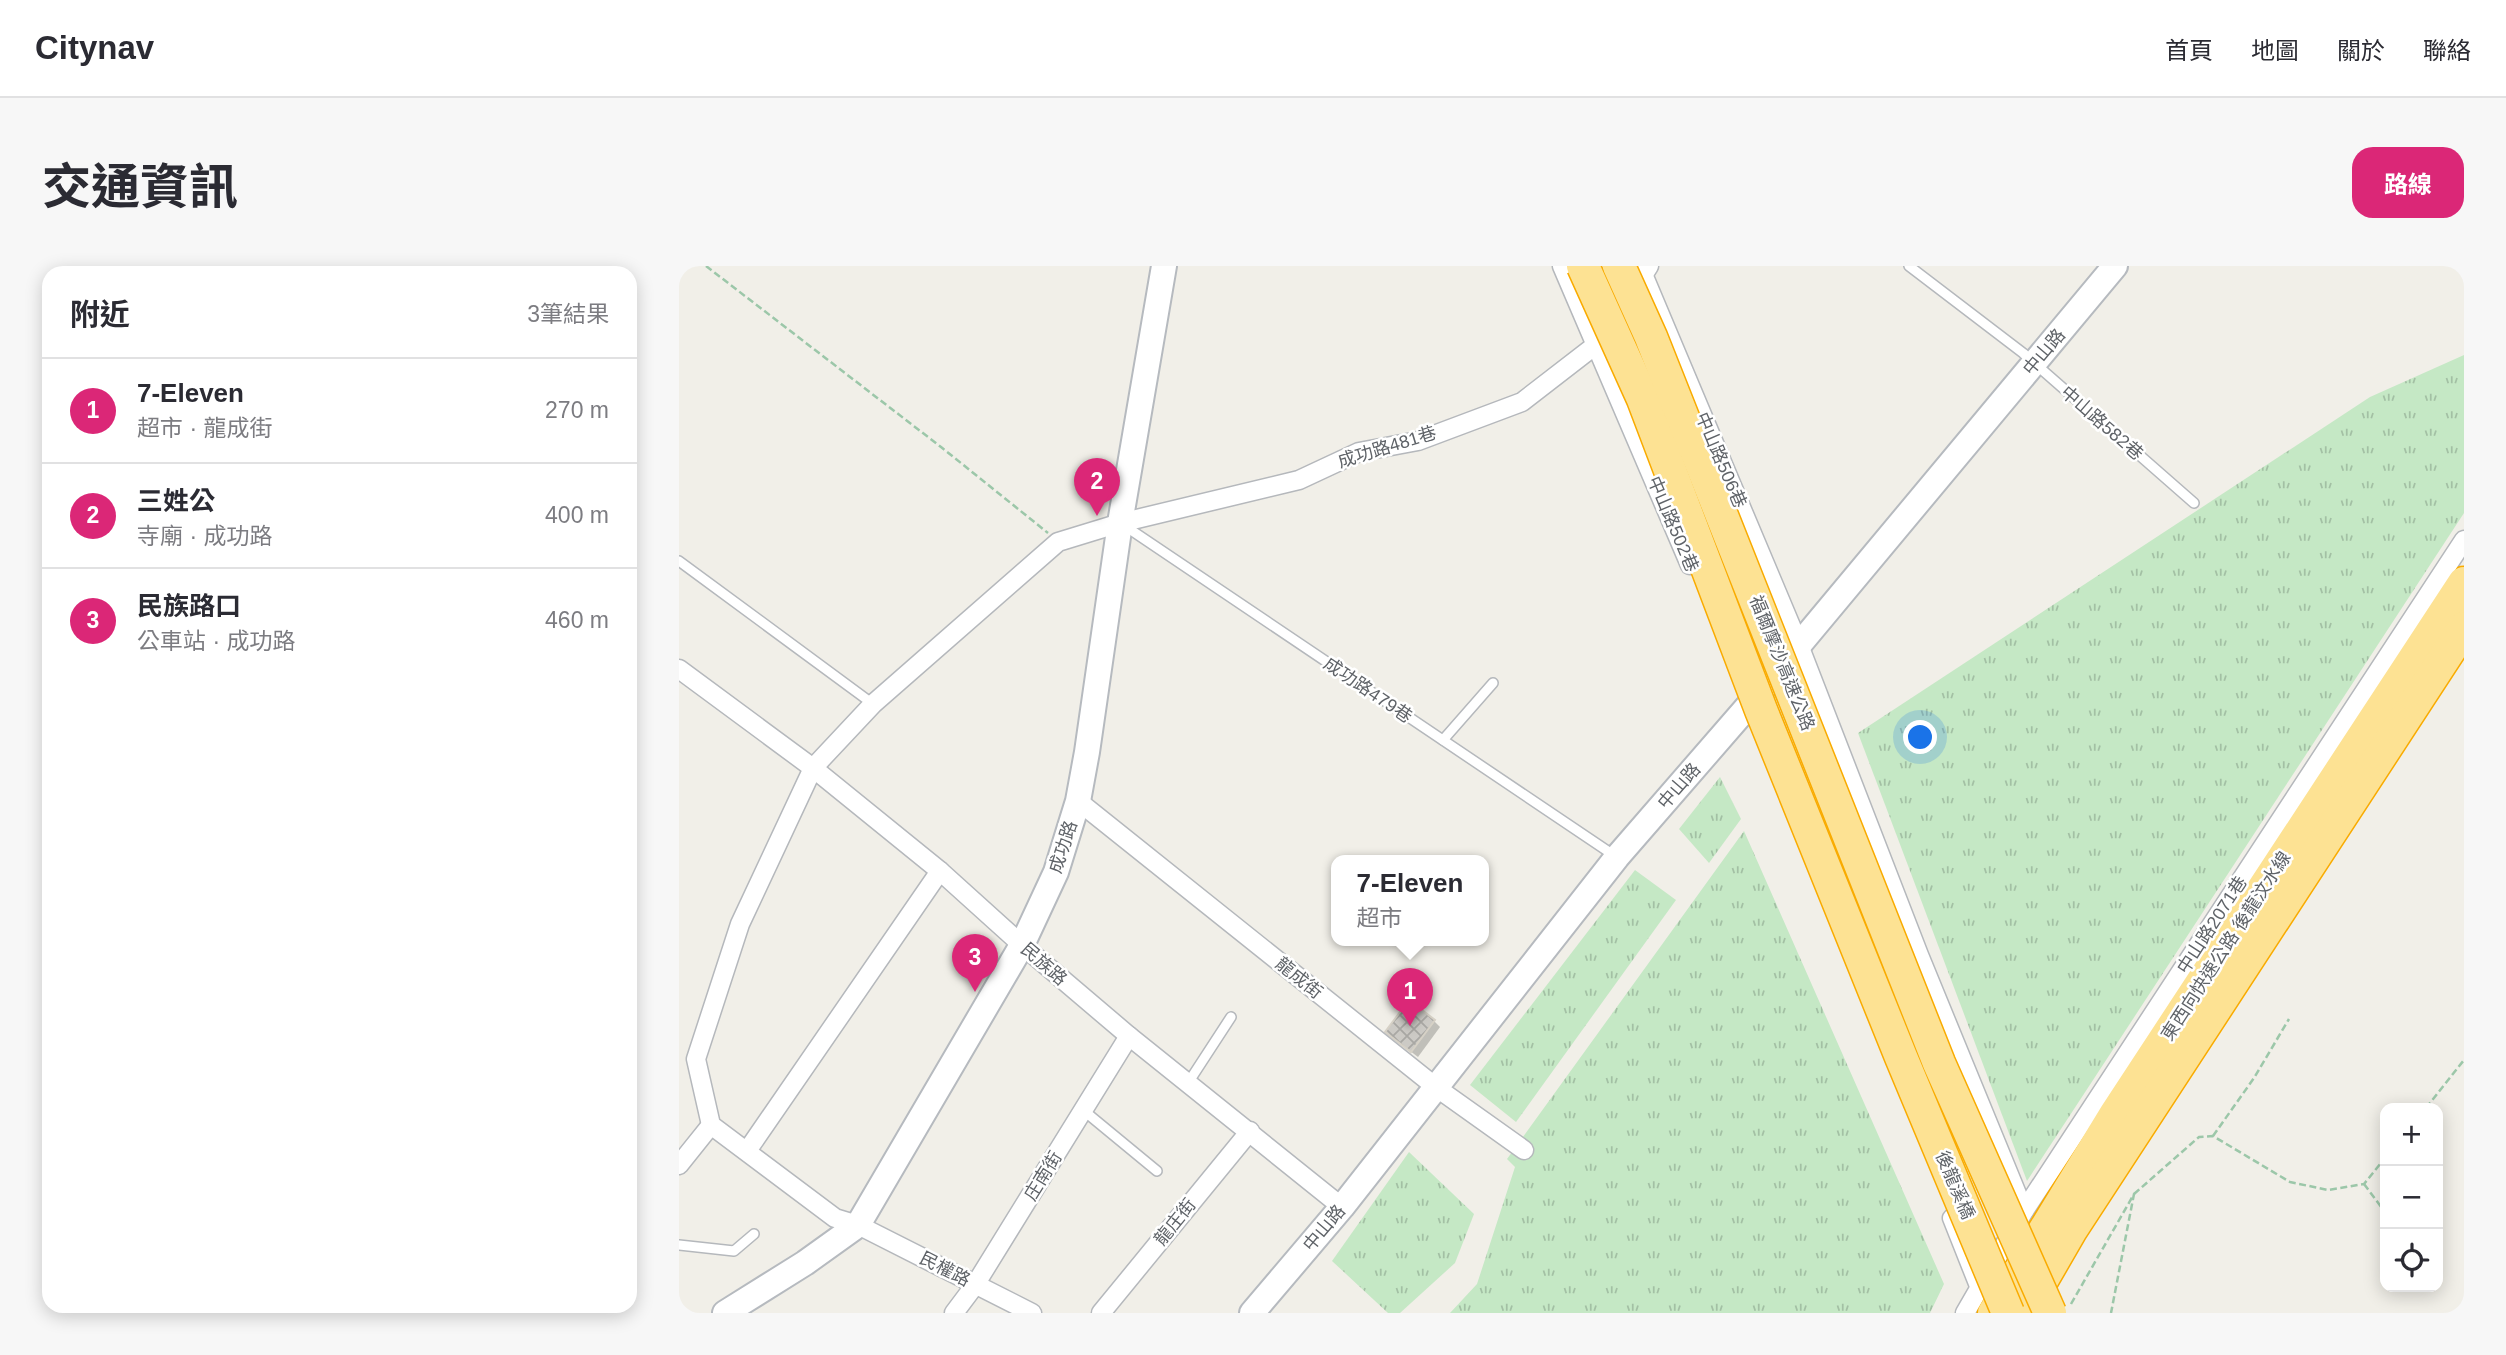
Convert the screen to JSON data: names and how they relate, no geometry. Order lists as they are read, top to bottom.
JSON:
{
  "streets": {
    "highway": ["福爾摩沙高速公路", "東西向快速公路 後龍汶水線", "後龍溪橋"],
    "main road": ["中山路", "成功路"],
    "street": [
      "成功路481巷",
      "中山路506巷",
      "中山路502巷",
      "中山路2071巷",
      "民族路",
      "龍成街",
      "庄南街",
      "龍庄街",
      "民權路"
    ],
    "lane": ["中山路582巷", "成功路479巷"]
  },
  "crossings": [
    ["中山路", "中山路582巷"],
    ["中山路", "中山路506巷"],
    ["中山路", "中山路502巷"],
    ["中山路", "成功路479巷"],
    ["中山路", "民族路"],
    ["中山路", "龍成街"],
    ["成功路481巷", "中山路506巷"],
    ["成功路481巷", "中山路502巷"],
    ["成功路481巷", "福爾摩沙高速公路"],
    ["成功路481巷", "成功路479巷"],
    ["成功路481巷", "成功路"],
    ["中山路506巷", "福爾摩沙高速公路"],
    ["中山路506巷", "中山路2071巷"],
    ["中山路502巷", "中山路2071巷"],
    ["中山路502巷", "東西向快速公路 後龍汶水線"],
    ["福爾摩沙高速公路", "後龍溪橋"],
    ["成功路479巷", "成功路"],
    ["成功路", "民族路"],
    ["成功路", "龍成街"],
    ["成功路", "民權路"],
    ["中山路2071巷", "東西向快速公路 後龍汶水線"],
    ["民族路", "庄南街"],
    ["民族路", "龍庄街"],
    ["庄南街", "民權路"]
  ],
  "page": {
    "header": "Citynav",
    "nav": [
      "首頁",
      "地圖",
      "關於",
      "聯絡"
    ],
    "title": "交通資訊",
    "buttons": "路線",
    "heading": ["附近", "3筆結果"],
    "list": [
      {
        "mark": "1",
        "name": "7-Eleven",
        "note": "超市 · 龍成街",
        "value": "270 m"
      },
      {
        "mark": "2",
        "name": "三姓公",
        "note": "寺廟 · 成功路",
        "value": "400 m"
      },
      {
        "mark": "3",
        "name": "民族路口",
        "note": "公車站 · 成功路",
        "value": "460 m"
      }
    ],
    "pins": ["2", "3", "1"],
    "popup": ["7-Eleven", "超市"],
    "map_buttons": ["+", "−"]
  }
}
